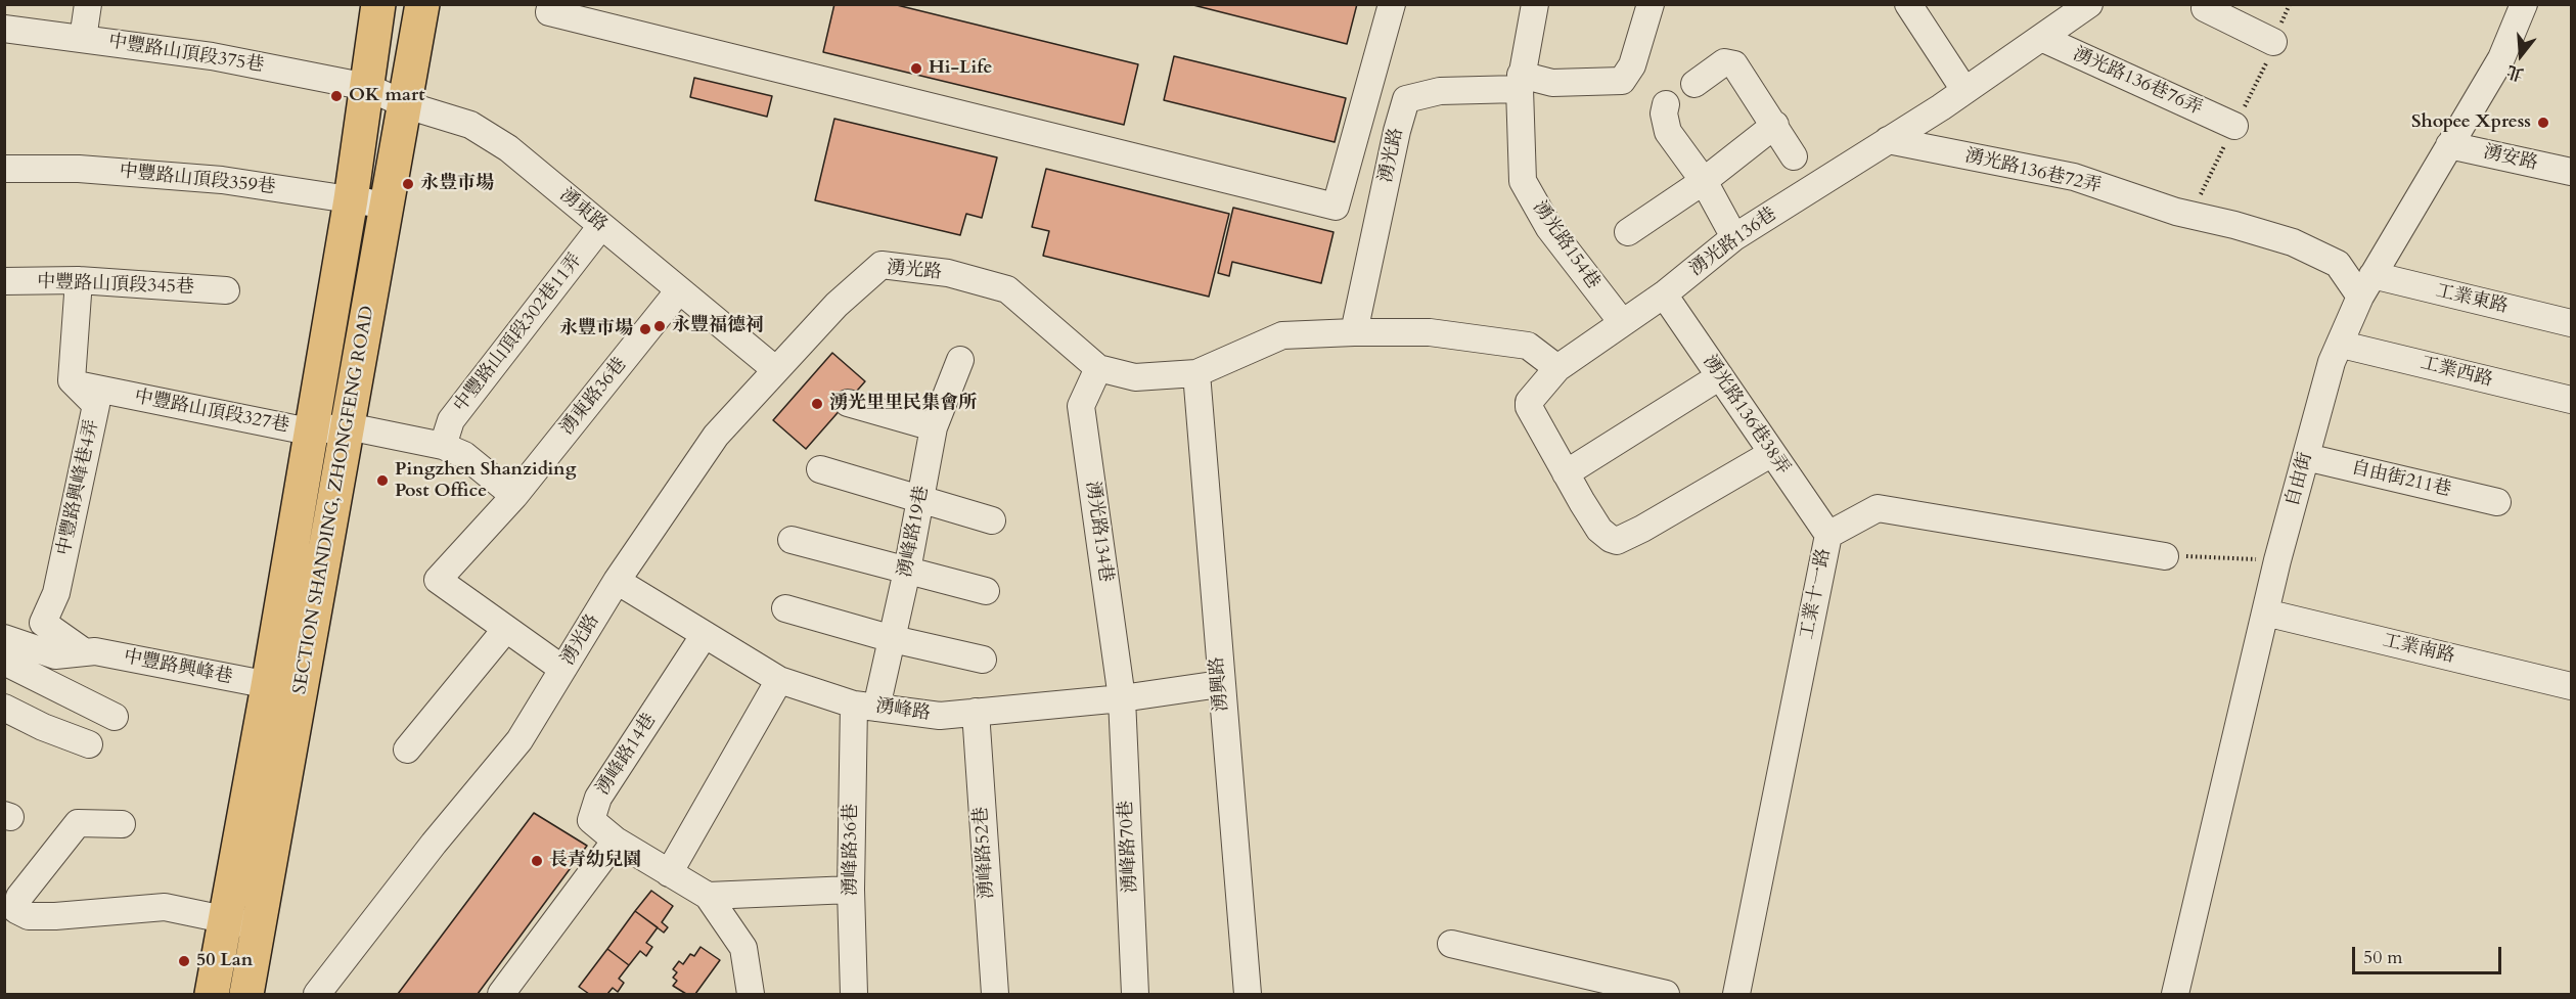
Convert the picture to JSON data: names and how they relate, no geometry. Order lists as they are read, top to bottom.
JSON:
{
  "streets": {
    "main road": ["SECTION SHANDING, ZHONGFENG ROAD"],
    "street": [
      "中豐路山頂段375巷",
      "湧光路136巷76弄",
      "湧光路",
      "湧安路",
      "湧光路136巷72弄",
      "中豐路山頂段359巷",
      "湧東路",
      "湧光路136巷",
      "湧光路154巷",
      "中豐路山頂段345巷",
      "工業東路",
      "中豐路山頂段302巷11弄",
      "工業西路",
      "湧東路36巷",
      "中豐路山頂段327巷",
      "湧光路136巷38弄",
      "自由街",
      "自由街211巷",
      "中豐路興峰巷4弄",
      "湧峰路19巷",
      "湧光路134巷",
      "工業十一路",
      "工業南路",
      "中豐路興峰巷",
      "湧興路",
      "湧峰路",
      "湧峰路14巷",
      "湧峰路70巷",
      "湧峰路36巷",
      "湧峰路52巷"
    ]
  },
  "crossings": [
    ["中豐路山頂段375巷", "湧東路"],
    ["中豐路山頂段375巷", "SECTION SHANDING, ZHONGFENG ROAD"],
    ["湧光路136巷76弄", "湧光路136巷"],
    ["湧光路", "湧東路"],
    ["湧光路", "湧光路154巷"],
    ["湧光路", "湧東路36巷"],
    ["湧光路", "湧光路134巷"],
    ["湧光路", "湧興路"],
    ["湧光路", "湧峰路"],
    ["湧安路", "自由街"],
    ["湧光路136巷72弄", "湧光路136巷"],
    ["湧光路136巷72弄", "工業東路"],
    ["湧光路136巷72弄", "自由街"],
    ["中豐路山頂段359巷", "SECTION SHANDING, ZHONGFENG ROAD"],
    ["湧東路", "中豐路山頂段302巷11弄"],
    ["湧東路", "湧東路36巷"],
    ["湧東路", "SECTION SHANDING, ZHONGFENG ROAD"],
    ["湧光路136巷", "湧光路154巷"],
    ["湧光路136巷", "湧光路136巷38弄"],
    ["工業東路", "自由街"],
    ["中豐路山頂段302巷11弄", "中豐路山頂段327巷"],
    ["工業西路", "自由街"],
    ["湧東路36巷", "中豐路山頂段327巷"],
    ["中豐路山頂段327巷", "中豐路興峰巷4弄"],
    ["中豐路山頂段327巷", "SECTION SHANDING, ZHONGFENG ROAD"],
    ["湧光路136巷38弄", "工業十一路"],
    ["自由街", "自由街211巷"],
    ["自由街", "工業南路"],
    ["中豐路興峰巷4弄", "中豐路興峰巷"],
    ["SECTION SHANDING, ZHONGFENG ROAD", "中豐路興峰巷"],
    ["湧峰路19巷", "湧峰路"],
    ["湧峰路19巷", "湧峰路36巷"],
    ["湧光路134巷", "湧峰路"],
    ["湧光路134巷", "湧峰路70巷"],
    ["湧興路", "湧峰路"],
    ["湧峰路", "湧峰路14巷"],
    ["湧峰路", "湧峰路70巷"],
    ["湧峰路", "湧峰路36巷"],
    ["湧峰路", "湧峰路52巷"]
  ],
  "places": [
    "Hi-Life",
    "OK mart",
    "Shopee Xpress",
    "永豊市場",
    "永豐福德祠",
    "永豐市場",
    "湧光里里民集會所",
    "Pingzhen Shanziding Post Office",
    "長青幼兒園",
    "50 Lan"
  ],
  "scale_bar": "50 m",
  "north": "bottom"
}
